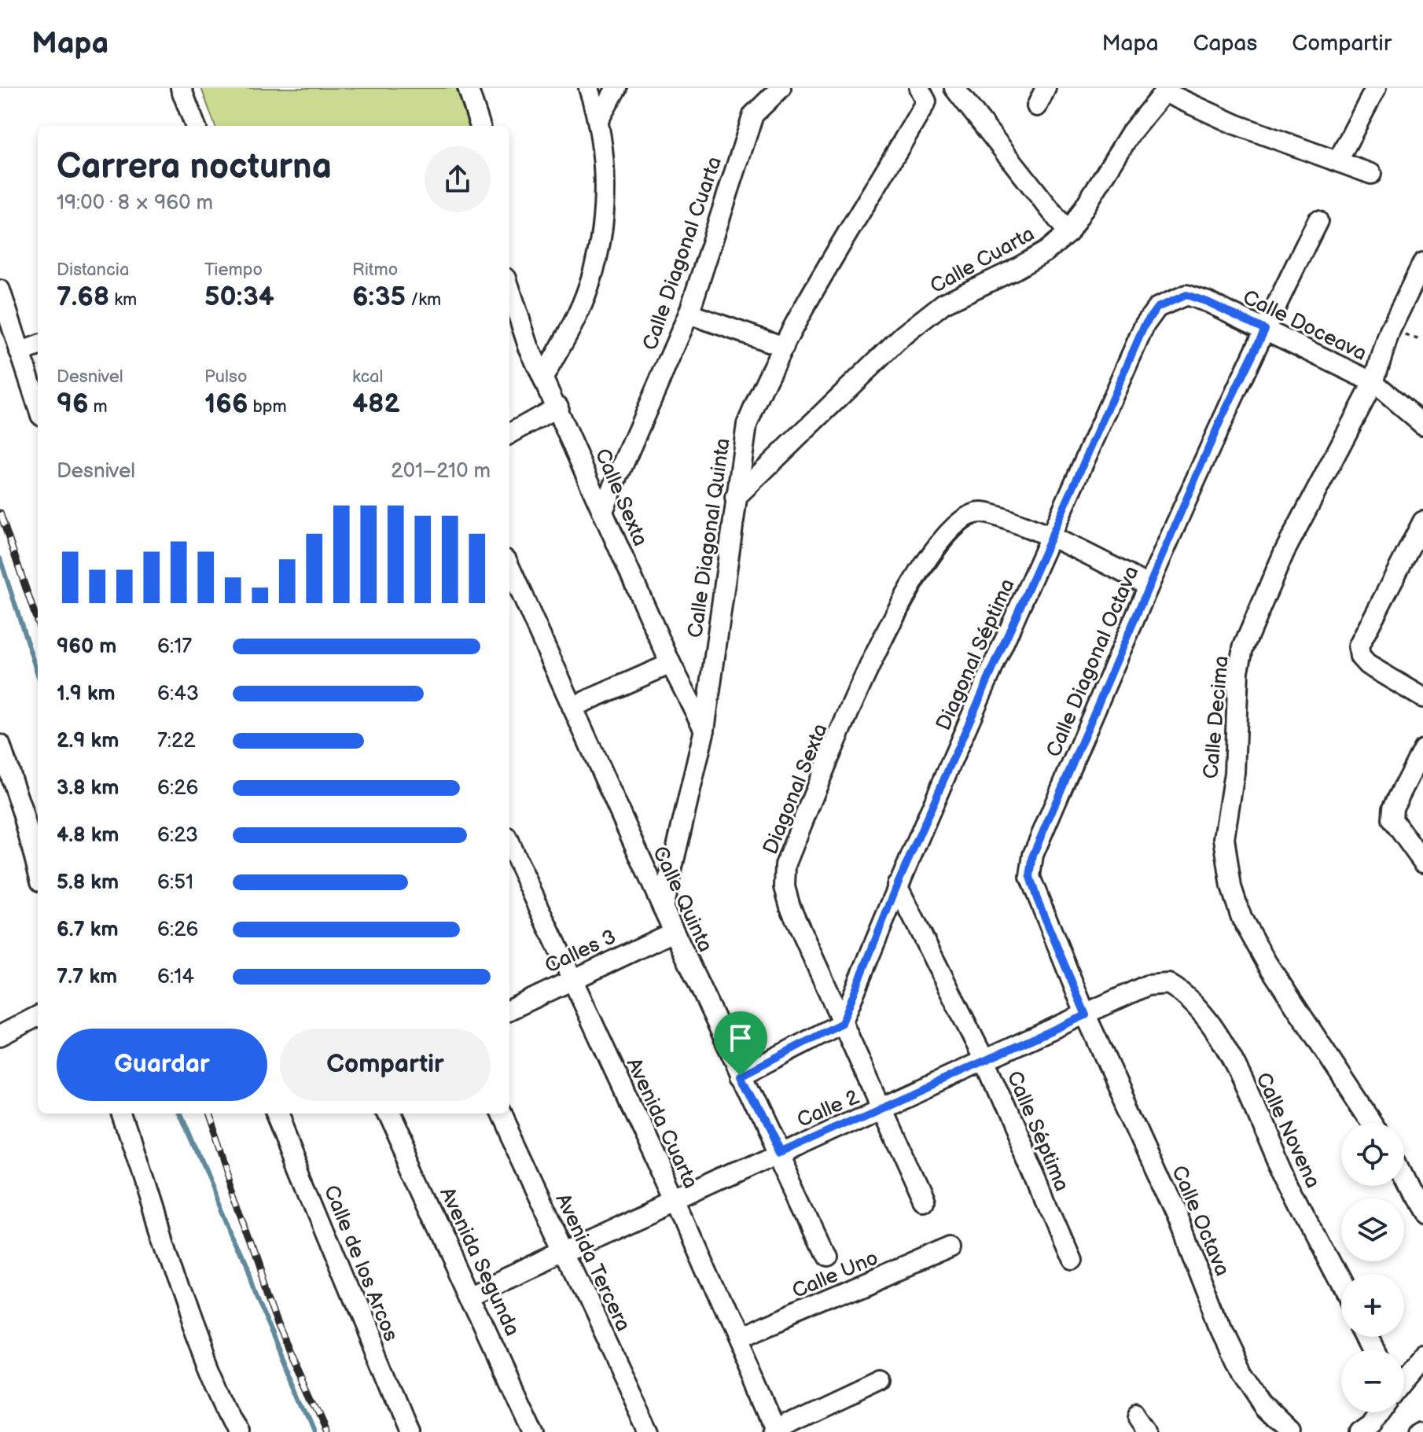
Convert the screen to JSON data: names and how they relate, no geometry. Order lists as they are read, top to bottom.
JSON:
{
  "streets": {
    "street": [
      "Calle Diagonal Cuarta",
      "Calle Cuarta",
      "Calle Doceava",
      "Calle Sexta",
      "Calle Diagonal Quinta",
      "Diagonal Séptima",
      "Calle Diagonal Octava",
      "Calle Decima",
      "Diagonal Sexta",
      "Calle Quinta",
      "Calles 3",
      "Calle 2",
      "Avenida Cuarta",
      "Calle Novena",
      "Calle Séptima",
      "Calle Octava",
      "Avenida Segunda",
      "Avenida Tercera",
      "Calle de los Arcos",
      "Calle Uno"
    ]
  },
  "crossings": [
    ["Calle Diagonal Cuarta", "Calle Sexta"],
    ["Calle Cuarta", "Calle Diagonal Quinta"],
    ["Calle Doceava", "Diagonal Séptima"],
    ["Calle Doceava", "Calle Diagonal Octava"],
    ["Calle Doceava", "Calle Decima"],
    ["Calle Sexta", "Calle Diagonal Quinta"],
    ["Calle Diagonal Quinta", "Calle Quinta"],
    ["Diagonal Séptima", "Diagonal Sexta"],
    ["Diagonal Séptima", "Calle Séptima"],
    ["Calle Diagonal Octava", "Calle 2"],
    ["Calle Diagonal Octava", "Calle Octava"],
    ["Diagonal Sexta", "Calle 2"],
    ["Calle Quinta", "Calles 3"],
    ["Calle Quinta", "Calle 2"],
    ["Calles 3", "Avenida Cuarta"],
    ["Calle 2", "Avenida Cuarta"],
    ["Calle 2", "Calle Novena"],
    ["Calle 2", "Calle Séptima"],
    ["Calle 2", "Calle Octava"],
    ["Calle 2", "Avenida Segunda"],
    ["Calle 2", "Avenida Tercera"],
    ["Avenida Cuarta", "Calle Uno"]
  ],
  "page": {
    "header": "Mapa",
    "nav": ["Mapa", "Capas", "Compartir"],
    "heading": ["Carrera nocturna", "19:00 · 8 × 960 m"],
    "stats": [
      ["Distancia", "7.68 km"],
      ["Tiempo", "50:34"],
      ["Ritmo", "6:35 /km"],
      ["Desnivel", "96 m"],
      ["Pulso", "166 bpm"],
      ["kcal", "482"]
    ],
    "chart": ["Desnivel", "201–210 m"],
    "list": [
      {
        "name": "960 m",
        "note": "6:17"
      },
      {
        "name": "1.9 km",
        "note": "6:43"
      },
      {
        "name": "2.9 km",
        "note": "7:22"
      },
      {
        "name": "3.8 km",
        "note": "6:26"
      },
      {
        "name": "4.8 km",
        "note": "6:23"
      },
      {
        "name": "5.8 km",
        "note": "6:51"
      },
      {
        "name": "6.7 km",
        "note": "6:26"
      },
      {
        "name": "7.7 km",
        "note": "6:14"
      }
    ],
    "buttons": ["Guardar", "Compartir"],
    "map_buttons": ["+", "−"]
  }
}
